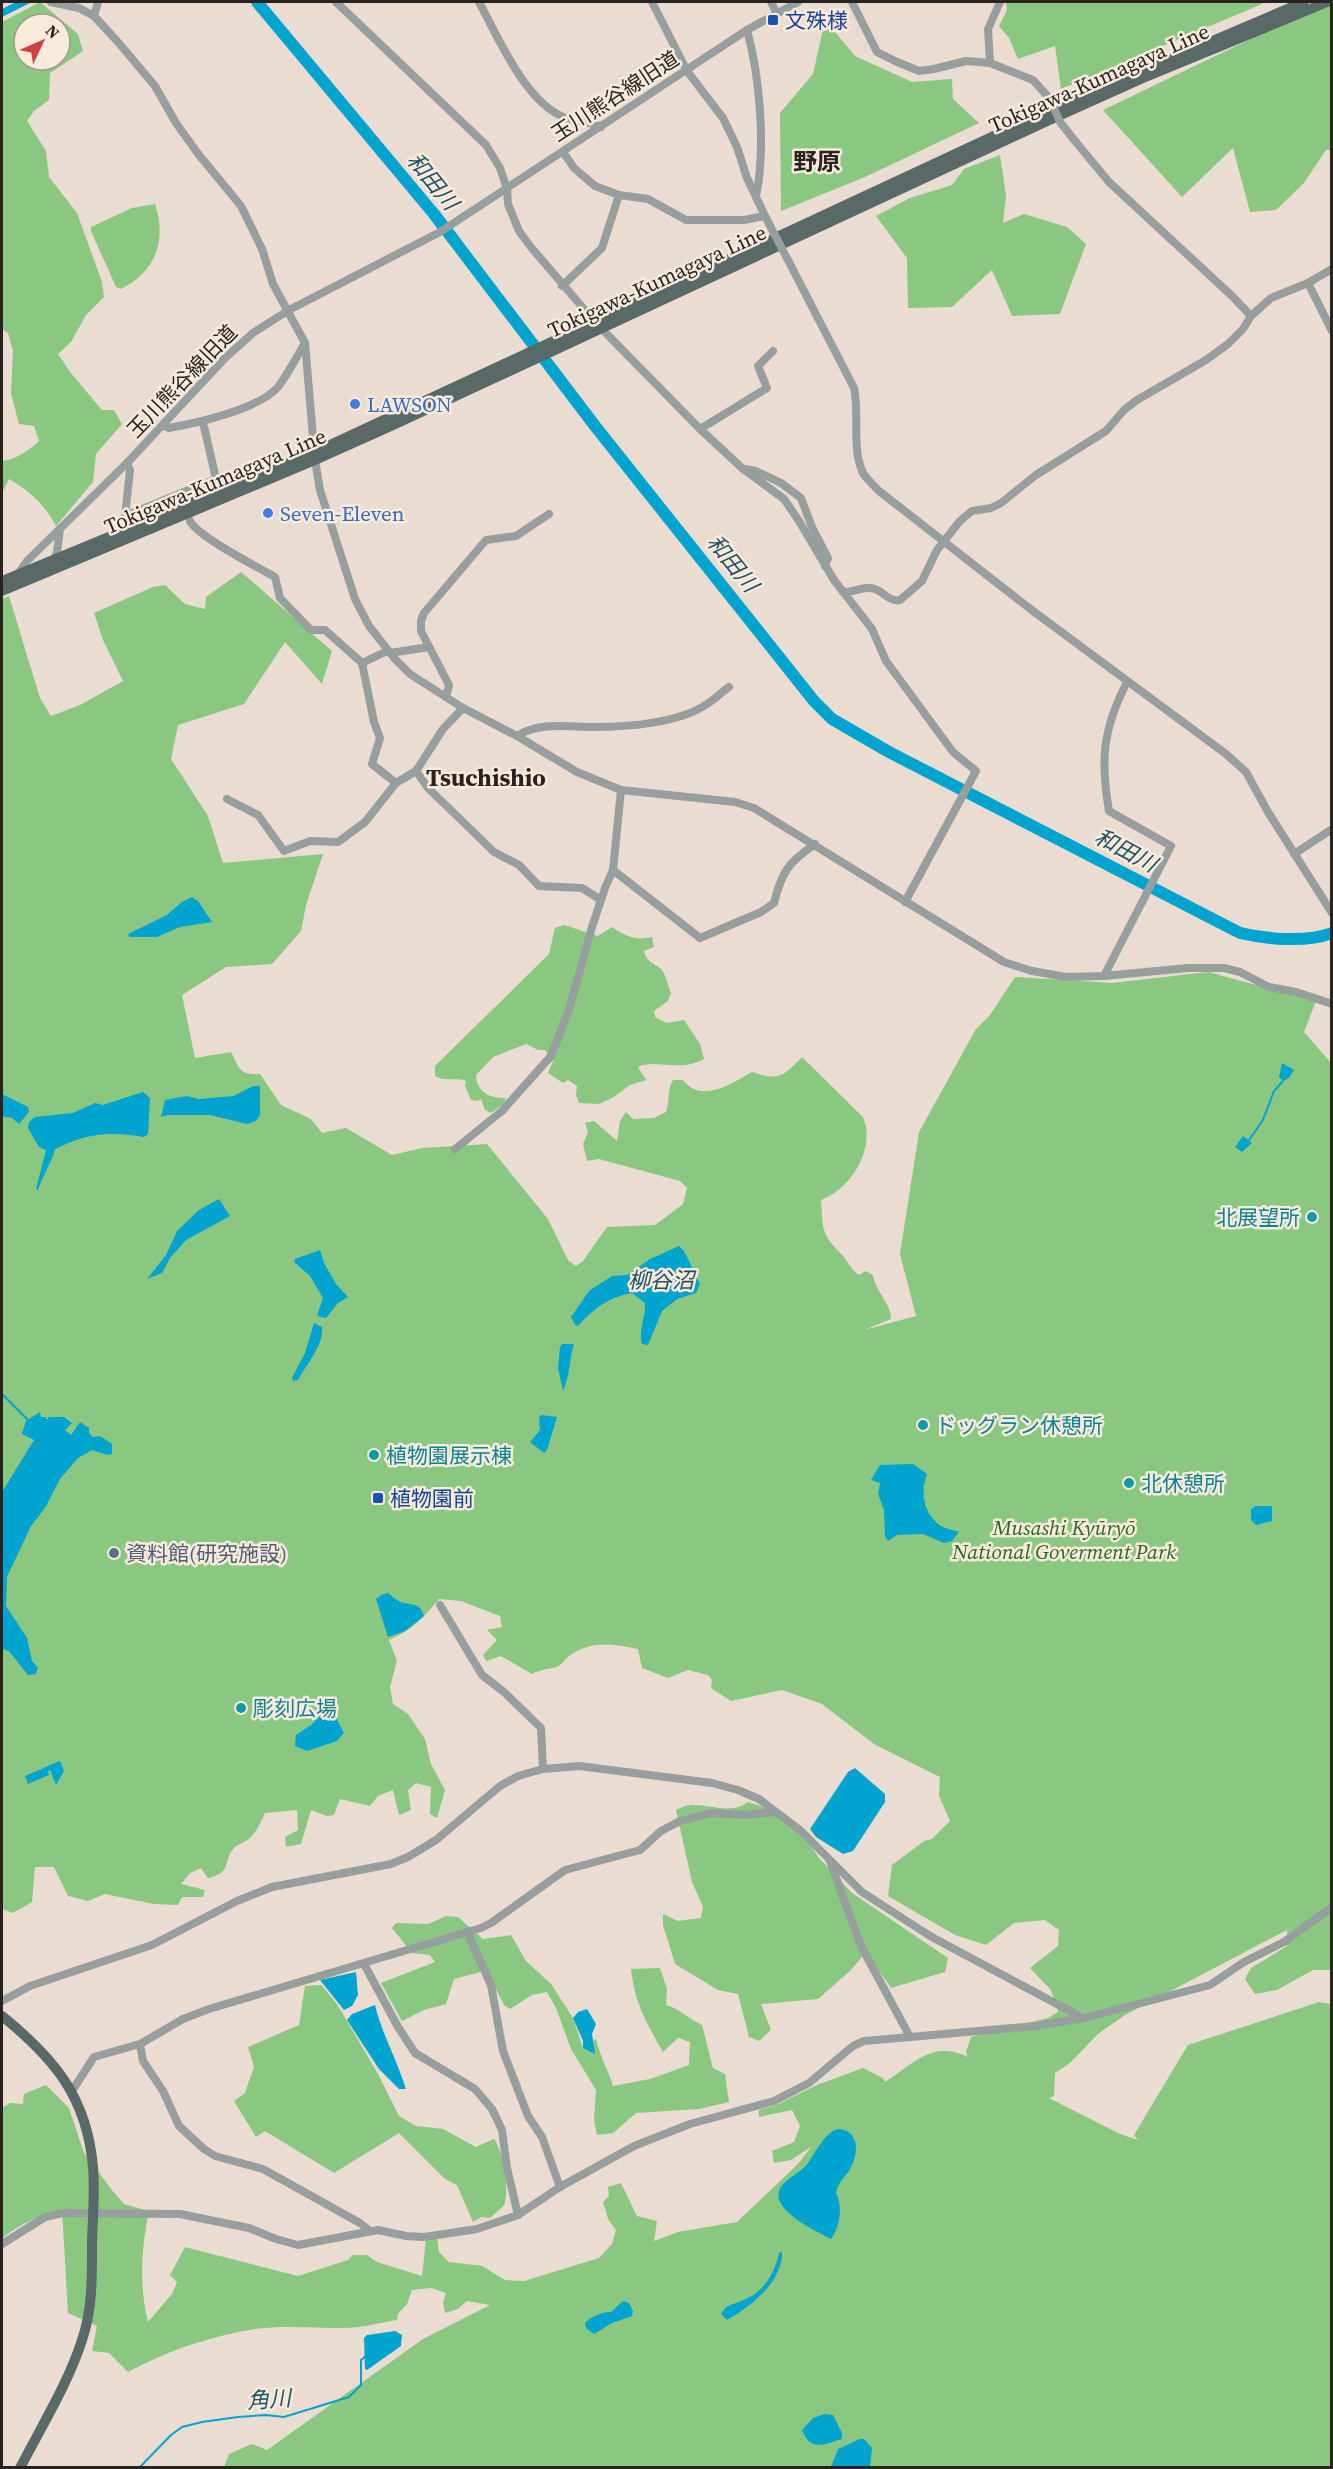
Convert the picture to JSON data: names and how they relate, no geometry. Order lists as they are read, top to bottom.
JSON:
{
  "streets": {
    "main road": ["Tokigawa-Kumagaya Line"],
    "street": ["玉川熊谷線旧道"]
  },
  "crossings": [
    ["Tokigawa-Kumagaya Line", "玉川熊谷線旧道"]
  ],
  "districts": ["野原", "Tsuchishio"],
  "water": ["和田川", "柳谷沼", "角川"],
  "parks": ["Musashi Kyūryō National Goverment Park"],
  "places": {
    "transit": ["文殊様", "植物園前"],
    "other": [
      "LAWSON",
      "Seven-Eleven",
      "北展望所",
      "ドッグラン休憩所",
      "植物園展示棟",
      "北休憩所",
      "資料館(研究施設)",
      "彫刻広場"
    ]
  },
  "north": "top right"
}
